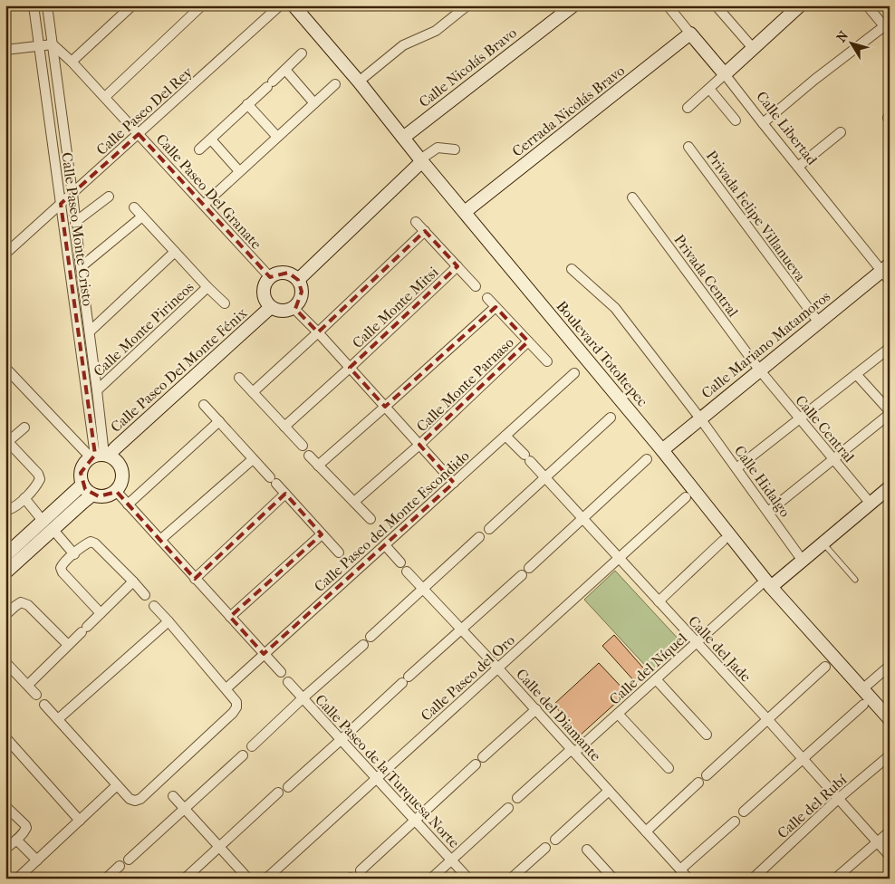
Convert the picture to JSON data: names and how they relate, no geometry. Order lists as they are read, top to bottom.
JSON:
{
  "streets": {
    "main road": [
      "Calle Nicolás Bravo",
      "Cerrada Nicolás Bravo",
      "Calle Libertad",
      "Calle Mariano Matamoros",
      "Boulevard Totoltepec",
      "Calle Paseo Del Monte Fénix"
    ],
    "street": [
      "Calle Paseo Del Rey",
      "Calle Paseo Del Granate",
      "Privada Felipe Villanueva",
      "Calle Paseo Monte Cristo",
      "Privada Central",
      "Calle Monte Mitsi",
      "Calle Monte Pirineos",
      "Calle Monte Parnaso",
      "Calle Central",
      "Calle Hidalgo",
      "Calle Paseo del Monte Escondido",
      "Calle del Jade",
      "Calle del Níquel",
      "Calle Paseo del Oro",
      "Calle del Diamante",
      "Calle Paseo de la Turquesa Norte",
      "Calle del Rubí"
    ]
  },
  "crossings": [
    ["Calle Nicolás Bravo", "Boulevard Totoltepec"],
    ["Calle Paseo Del Rey", "Calle Paseo Del Granate"],
    ["Calle Paseo Del Rey", "Calle Paseo Monte Cristo"],
    ["Cerrada Nicolás Bravo", "Calle Libertad"],
    ["Cerrada Nicolás Bravo", "Boulevard Totoltepec"],
    ["Calle Libertad", "Calle Mariano Matamoros"],
    ["Calle Paseo Del Granate", "Calle Paseo Monte Cristo"],
    ["Calle Paseo Del Granate", "Calle Paseo Del Monte Fénix"],
    ["Privada Felipe Villanueva", "Calle Mariano Matamoros"],
    ["Calle Paseo Monte Cristo", "Calle Monte Pirineos"],
    ["Calle Paseo Monte Cristo", "Calle Paseo Del Monte Fénix"],
    ["Privada Central", "Calle Mariano Matamoros"],
    ["Privada Central", "Calle Central"],
    ["Calle Mariano Matamoros", "Boulevard Totoltepec"],
    ["Calle Mariano Matamoros", "Calle Central"],
    ["Calle Mariano Matamoros", "Calle Hidalgo"],
    ["Boulevard Totoltepec", "Calle del Níquel"],
    ["Calle Paseo del Monte Escondido", "Calle del Jade"],
    ["Calle del Jade", "Calle del Níquel"],
    ["Calle del Jade", "Calle Paseo del Oro"],
    ["Calle del Jade", "Calle del Rubí"],
    ["Calle del Níquel", "Calle del Diamante"],
    ["Calle Paseo del Oro", "Calle del Diamante"],
    ["Calle Paseo del Oro", "Calle Paseo de la Turquesa Norte"]
  ],
  "north": "top left"
}
